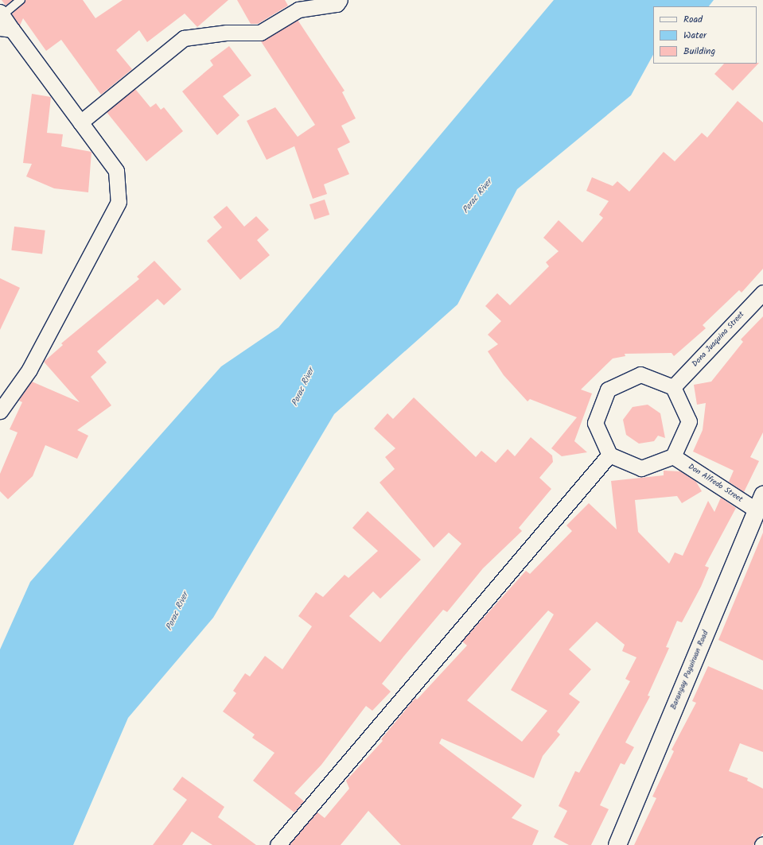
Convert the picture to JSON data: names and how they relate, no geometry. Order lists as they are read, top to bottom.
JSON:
{
  "streets": {
    "street": ["Dona Juaquina Street", "Don Alfredo Street", "Barangay Paguiruan Road"]
  },
  "crossings": [
    ["Dona Juaquina Street", "Don Alfredo Street"],
    ["Don Alfredo Street", "Barangay Paguiruan Road"]
  ],
  "water": ["Porac River"],
  "legend": ["Road", "Water", "Building"]
}
